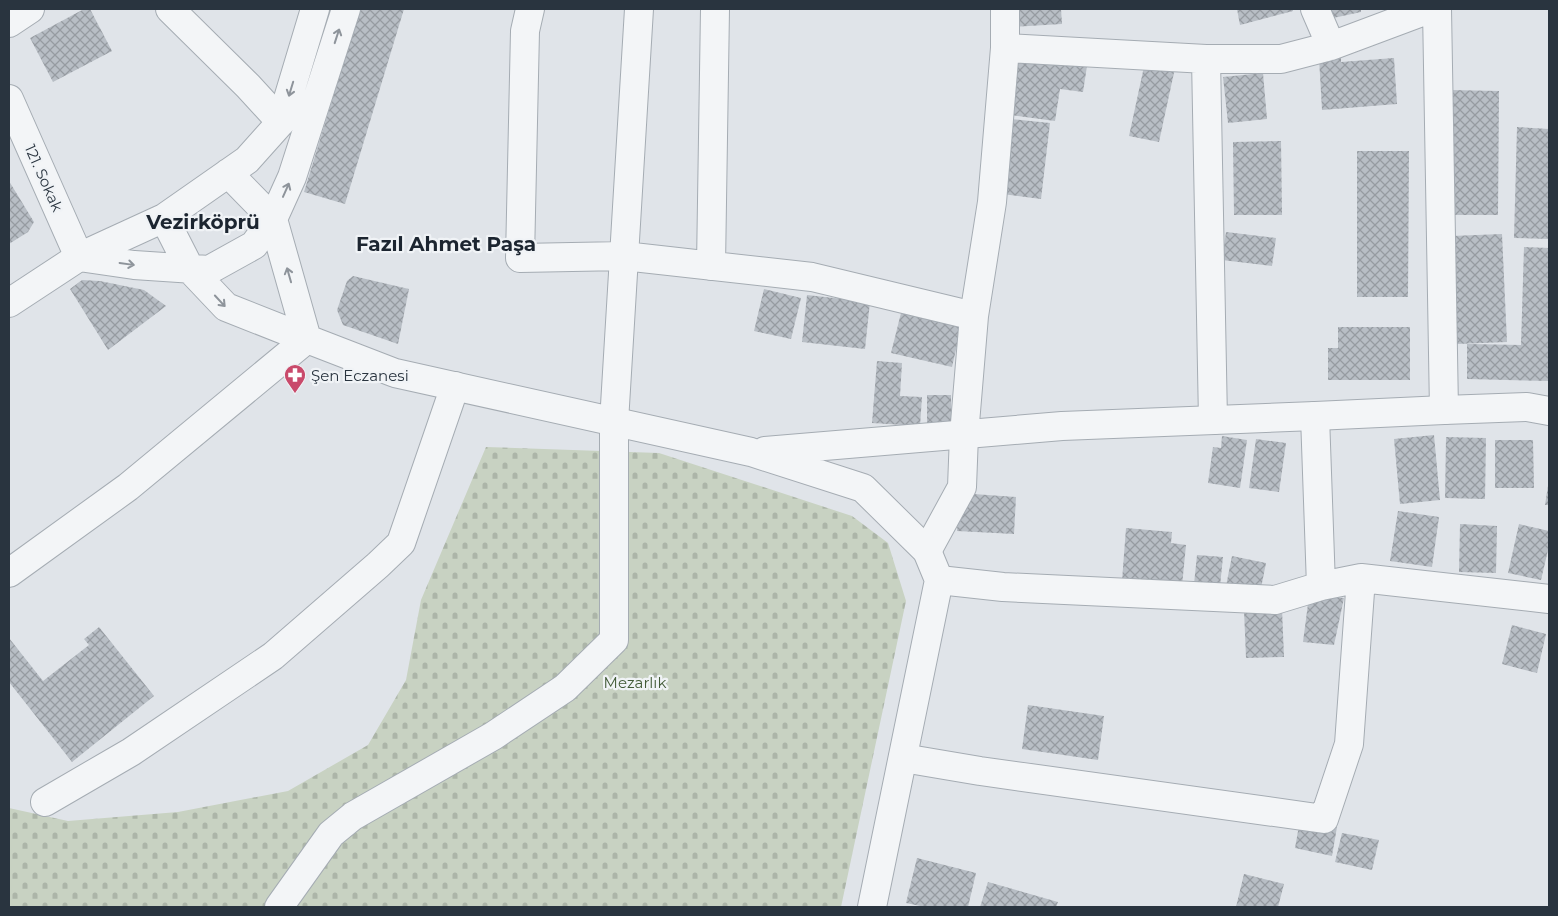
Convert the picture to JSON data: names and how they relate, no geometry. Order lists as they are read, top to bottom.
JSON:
{
  "streets": {
    "street": ["121. Sokak"]
  },
  "districts": ["Vezirköprü", "Fazıl Ahmet Paşa"],
  "parks": ["Mezarlık"],
  "places": {
    "pharmacy": ["Şen Eczanesi"]
  }
}
